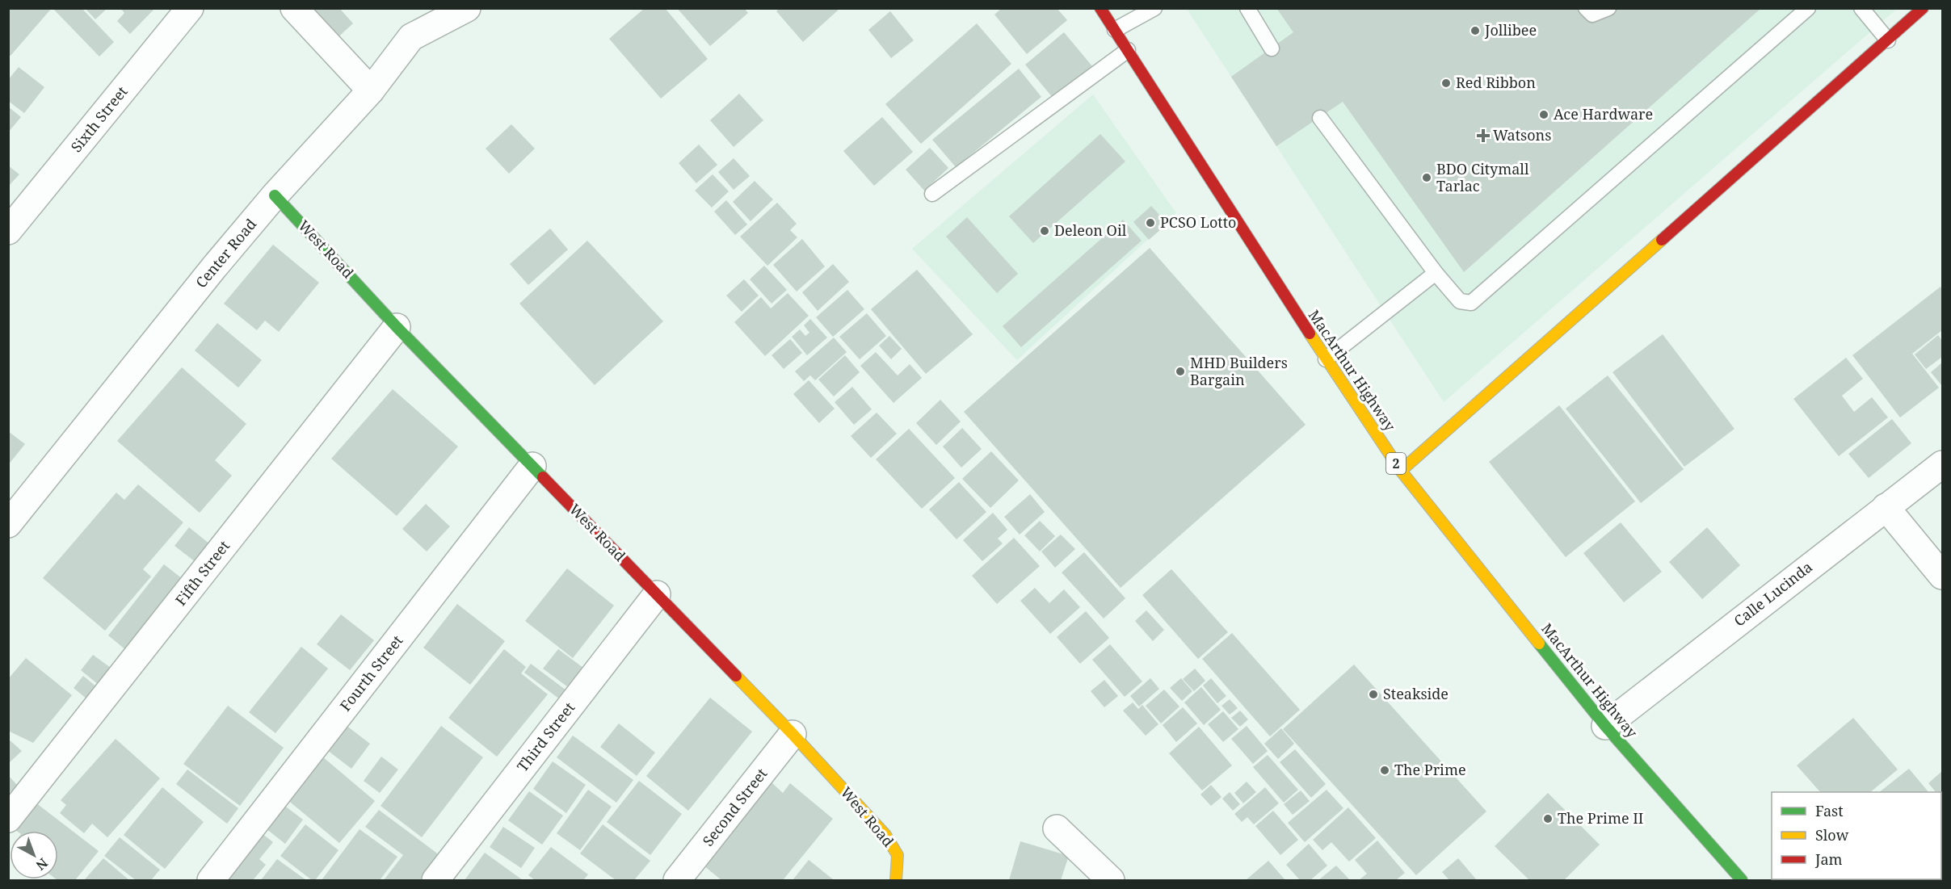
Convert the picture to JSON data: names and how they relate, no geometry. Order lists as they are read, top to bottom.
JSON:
{
  "streets": {
    "main road": ["West Road", "MacArthur Highway", "2"],
    "street": [
      "Sixth Street",
      "Center Road",
      "Fifth Street",
      "Calle Lucinda",
      "Fourth Street",
      "Third Street",
      "Second Street"
    ]
  },
  "crossings": [
    ["West Road", "Center Road"],
    ["West Road", "Fifth Street"],
    ["West Road", "Fourth Street"],
    ["West Road", "Third Street"],
    ["West Road", "Second Street"],
    ["MacArthur Highway", "Calle Lucinda"]
  ],
  "places": {
    "other": [
      "Jollibee",
      "Red Ribbon",
      "Ace Hardware",
      "BDO Citymall Tarlac",
      "PCSO Lotto",
      "Deleon Oil",
      "MHD Builders Bargain",
      "Steakside",
      "The Prime",
      "The Prime II"
    ],
    "health": ["Watsons"]
  },
  "legend": ["Fast", "Slow", "Jam"],
  "north": "bottom right"
}
